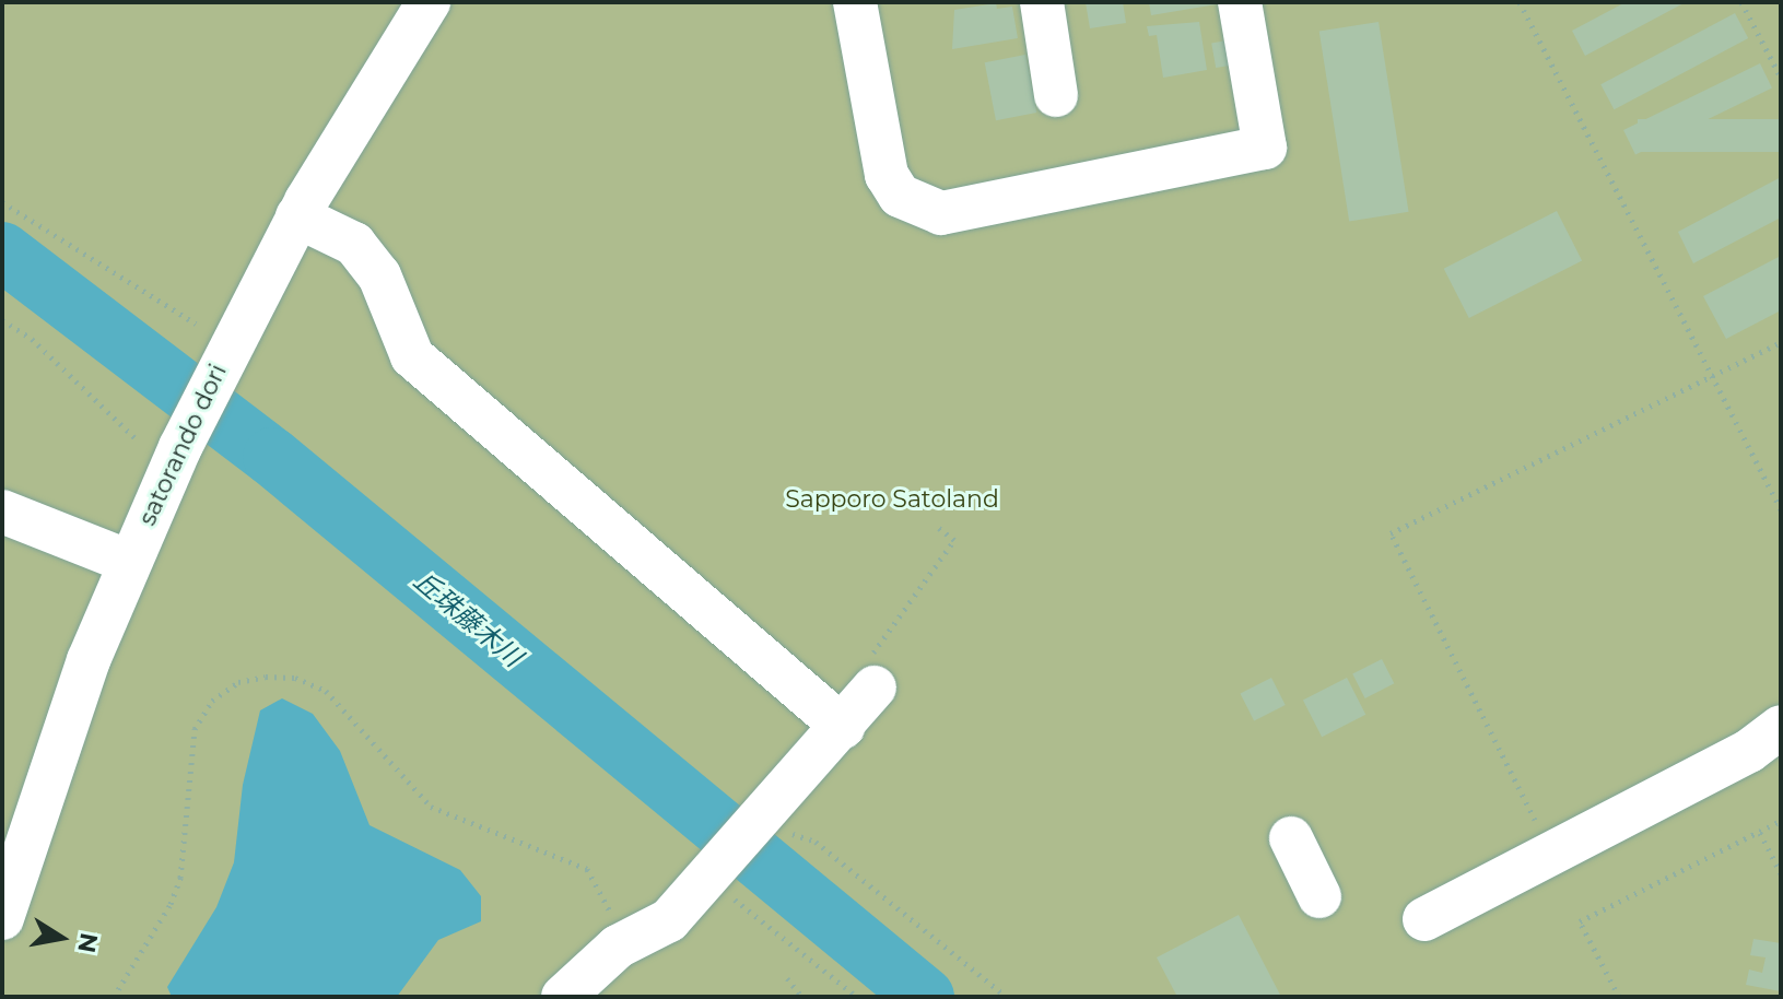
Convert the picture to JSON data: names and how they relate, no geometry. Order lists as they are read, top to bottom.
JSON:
{
  "streets": {
    "street": ["satorando dori"]
  },
  "water": ["丘珠藤木川"],
  "parks": ["Sapporo Satoland"],
  "north": "right"
}
